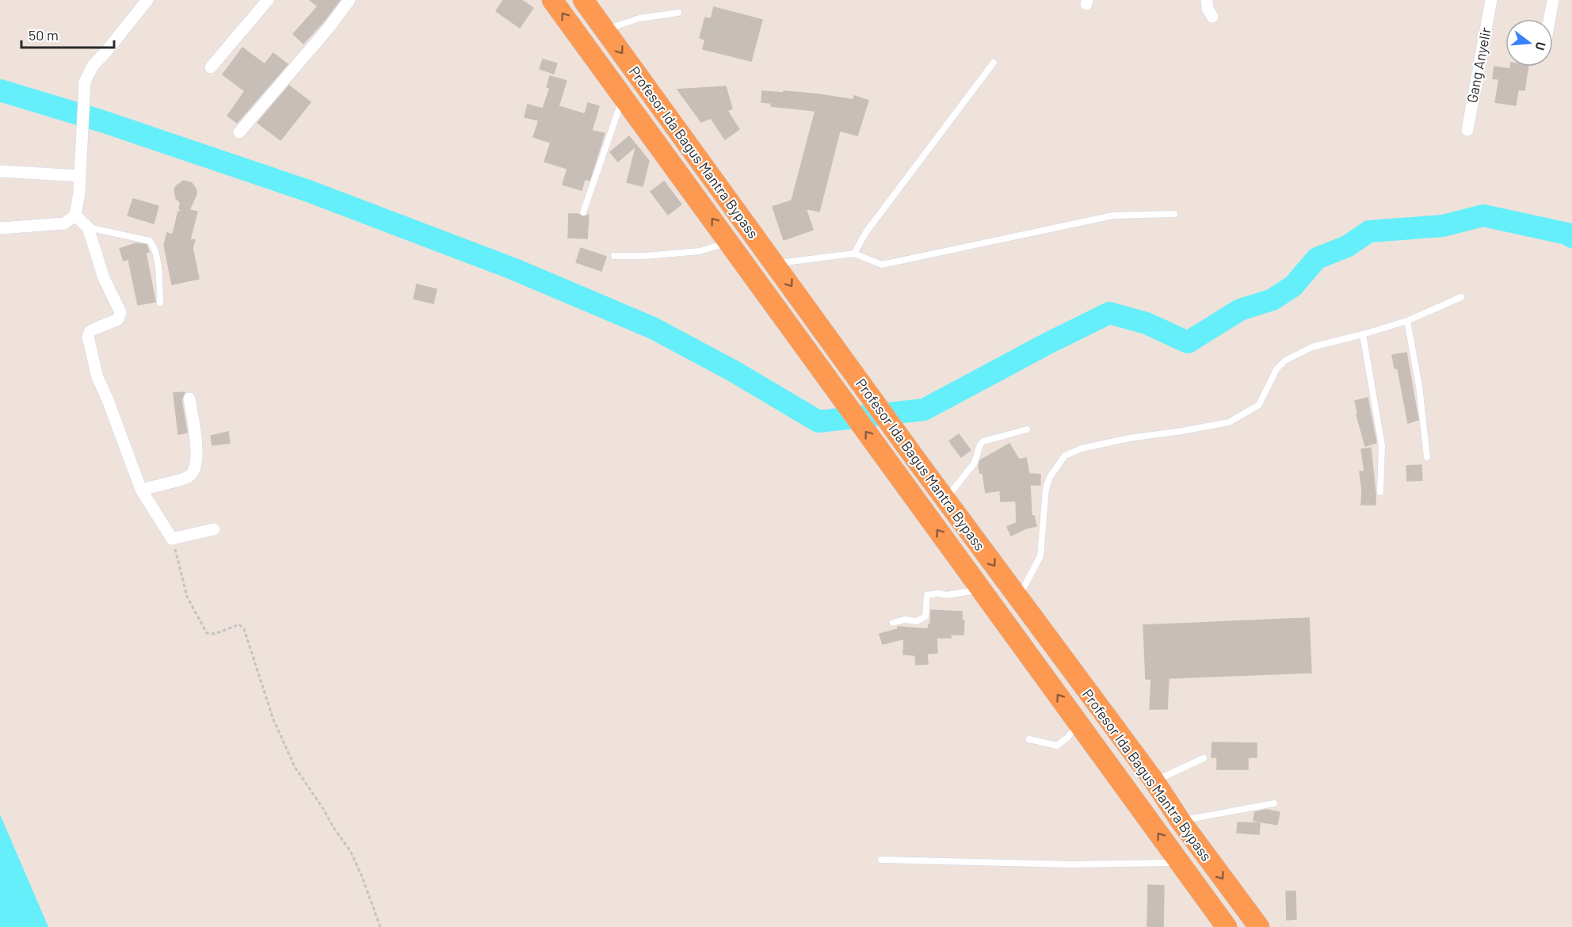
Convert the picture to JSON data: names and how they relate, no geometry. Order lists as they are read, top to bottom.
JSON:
{
  "streets": {
    "highway": ["Profesor Ida Bagus Mantra Bypass"],
    "street": ["Gang Anyelir"]
  },
  "scale_bar": "50 m",
  "north": "right"
}
